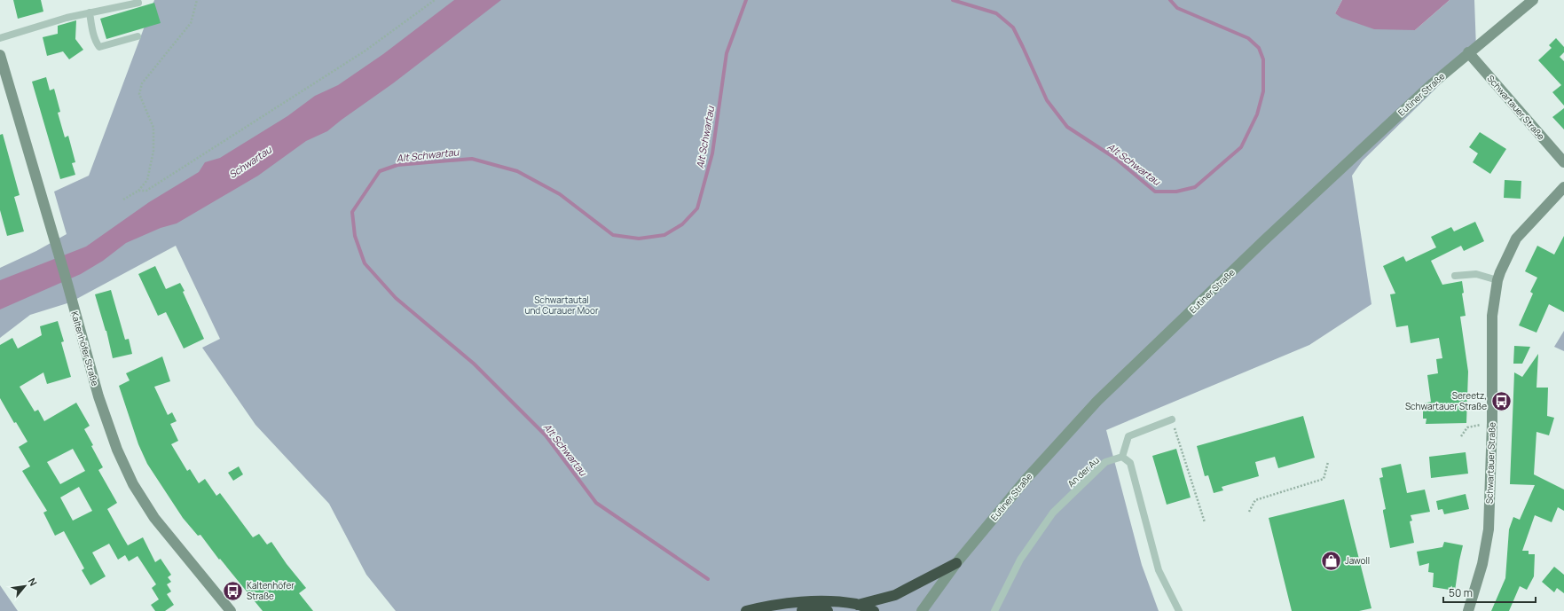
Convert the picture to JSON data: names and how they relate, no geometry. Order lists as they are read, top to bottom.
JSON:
{
  "streets": {
    "street": ["Eutiner Straße", "Schwartauer Straße", "Kaltenhöfer Straße"],
    "lane": ["An der Au"]
  },
  "crossings": [
    ["Eutiner Straße", "Schwartauer Straße"]
  ],
  "water": ["Alt Schwartau", "Schwartau"],
  "parks": ["Schwartautal und Curauer Moor"],
  "places": {
    "bus stop": ["Sereetz, Schwartauer Straße", "Kaltenhöfer Straße"],
    "shop": ["Jawoll"]
  },
  "scale_bar": "50 m",
  "north": "top right"
}
